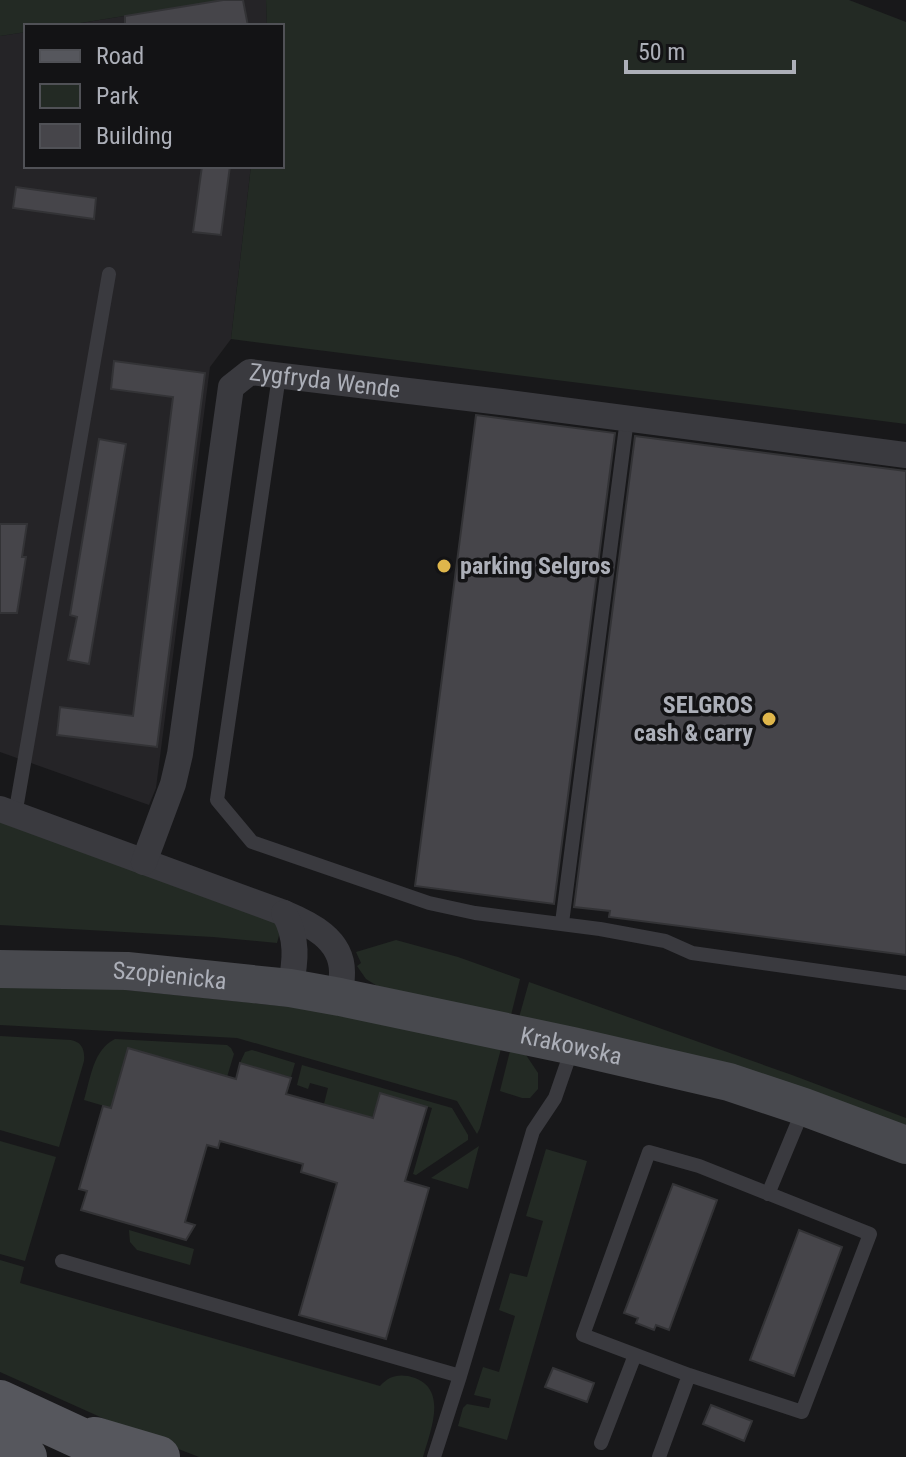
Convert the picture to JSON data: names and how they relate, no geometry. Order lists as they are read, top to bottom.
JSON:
{
  "streets": {
    "street": ["Zygfryda Wende", "Szopienicka", "Krakowska"]
  },
  "crossings": [
    ["Szopienicka", "Krakowska"]
  ],
  "places": ["parking Selgros", "SELGROS cash & carry"],
  "legend": ["Road", "Park", "Building"],
  "scale_bar": "50 m"
}
